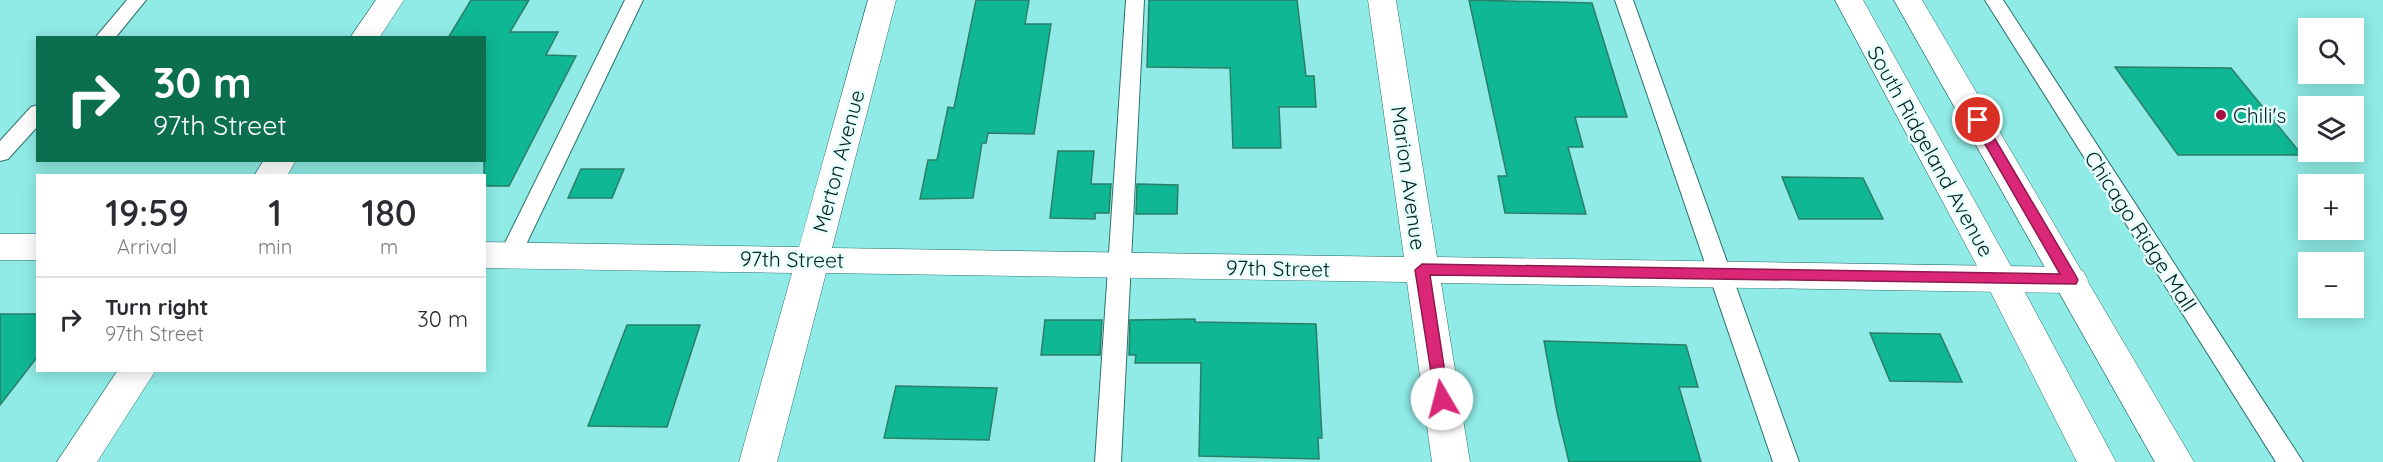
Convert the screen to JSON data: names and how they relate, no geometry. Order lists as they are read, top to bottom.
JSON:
{
  "streets": {
    "street": [
      "South Ridgeland Avenue",
      "Merton Avenue",
      "Marion Avenue",
      "97th Street"
    ],
    "lane": ["Chicago Ridge Mall"]
  },
  "crossings": [
    ["South Ridgeland Avenue", "97th Street"],
    ["Merton Avenue", "97th Street"],
    ["Marion Avenue", "97th Street"]
  ],
  "places": ["Chili's"],
  "page": {
    "map_buttons": ["+", "−"],
    "turn": ["30 m", "97th Street"],
    "eta": [
      "19:59",
      "Arrival",
      "1",
      "min",
      "180",
      "m"
    ],
    "list": [
      {
        "name": "Turn right",
        "note": "97th Street",
        "value": "30 m"
      }
    ]
  }
}
